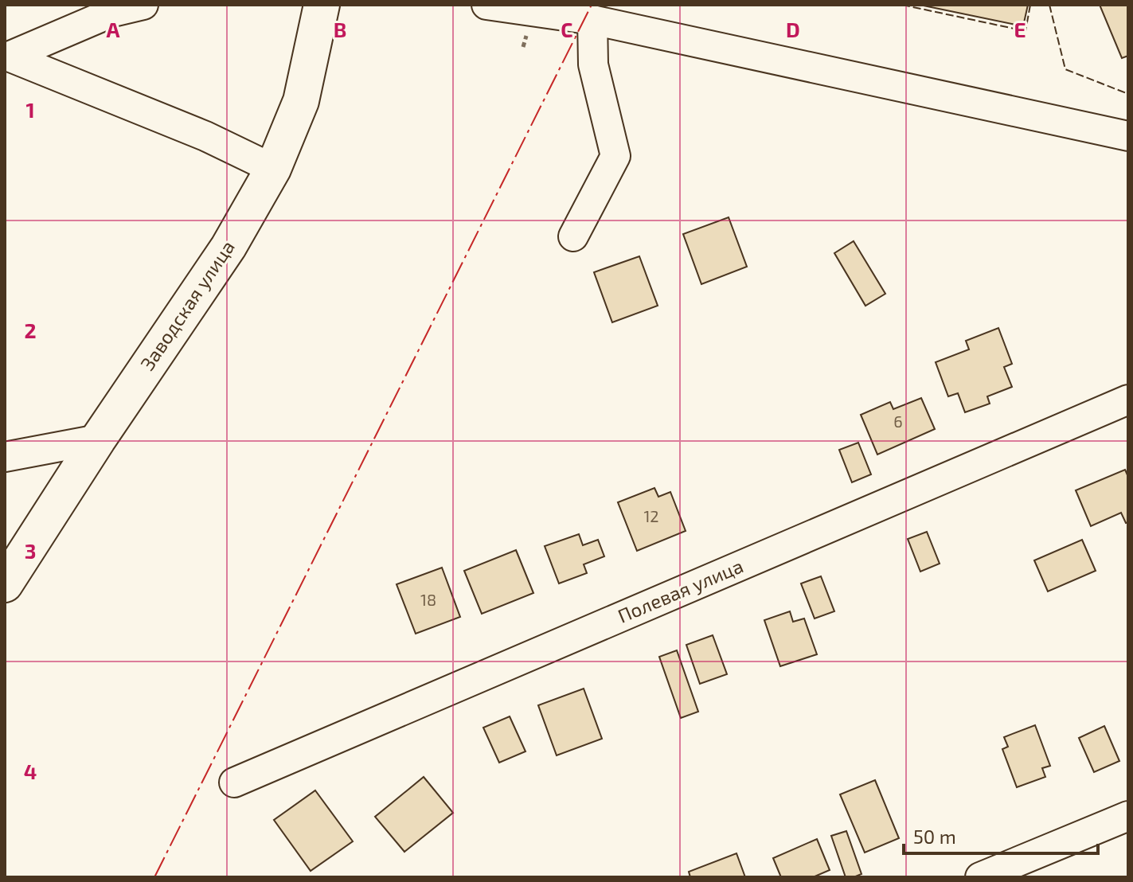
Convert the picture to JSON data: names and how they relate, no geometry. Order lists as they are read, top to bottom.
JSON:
{
  "streets": {
    "main road": ["Заводская улица"],
    "street": ["Полевая улица"]
  },
  "house_numbers": ["6", "12", "18"],
  "scale_bar": "50 m",
  "grid": {
    "columns": [
      "A",
      "B",
      "C",
      "D",
      "E"
    ],
    "rows": [
      "1",
      "2",
      "3",
      "4"
    ]
  }
}
